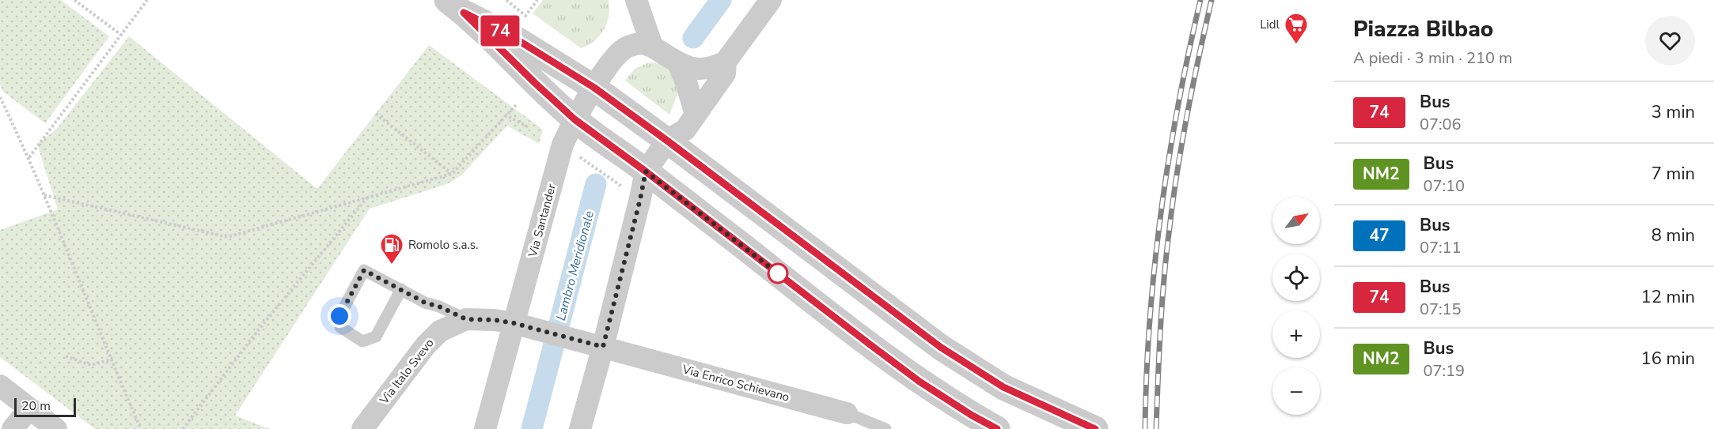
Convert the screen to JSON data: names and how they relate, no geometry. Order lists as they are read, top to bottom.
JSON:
{
  "streets": {
    "street": ["Via Santander", "Via Italo Svevo", "Via Enrico Schievano"]
  },
  "crossings": [
    ["Via Santander", "Via Italo Svevo"]
  ],
  "water": ["Lambro Meridionale"],
  "places": {
    "supermarket": ["Lidl"],
    "fuel station": ["Romolo s.a.s."]
  },
  "lines": ["bus line 74"],
  "scale_bar": "20 m",
  "north": "top right",
  "page": {
    "on_map": "74",
    "heading": ["Piazza Bilbao", "A piedi · 3 min · 210 m"],
    "list": [
      {
        "mark": "74",
        "name": "Bus",
        "note": "07:06",
        "value": "3 min"
      },
      {
        "mark": "NM2",
        "name": "Bus",
        "note": "07:10",
        "value": "7 min"
      },
      {
        "mark": "47",
        "name": "Bus",
        "note": "07:11",
        "value": "8 min"
      },
      {
        "mark": "74",
        "name": "Bus",
        "note": "07:15",
        "value": "12 min"
      },
      {
        "mark": "NM2",
        "name": "Bus",
        "note": "07:19",
        "value": "16 min"
      }
    ],
    "map_buttons": ["+", "−"],
    "scale": "20 m"
  }
}
